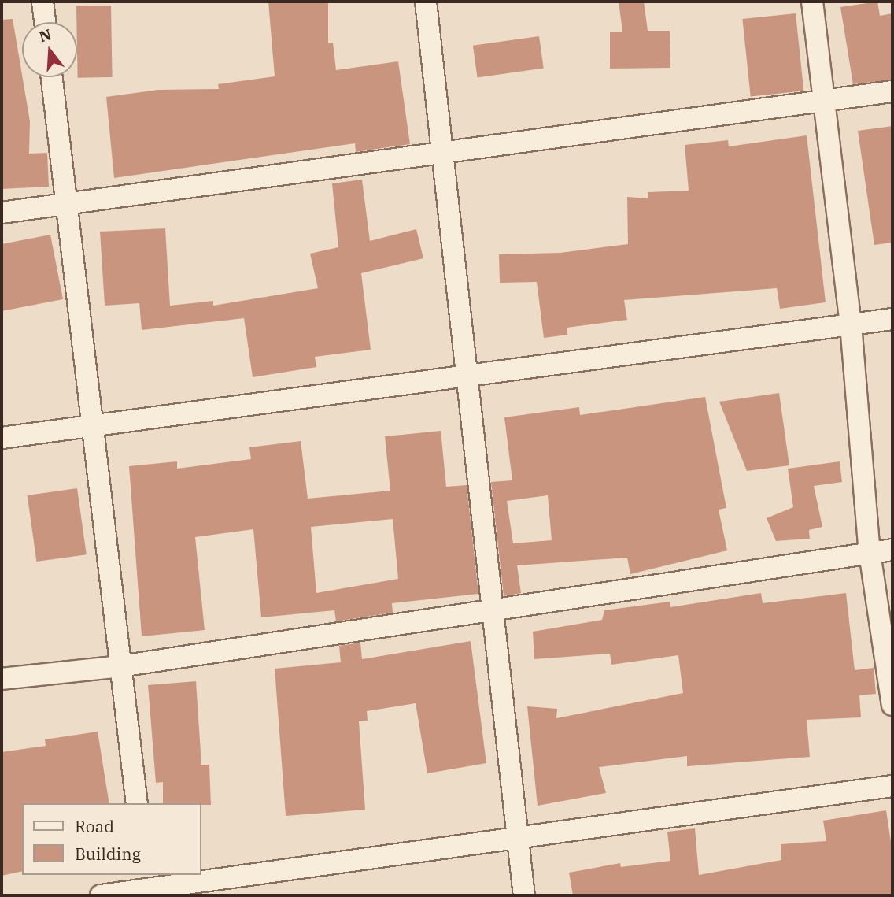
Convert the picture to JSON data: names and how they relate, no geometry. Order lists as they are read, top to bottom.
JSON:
{
  "legend": ["Road", "Building"],
  "north": "top"
}
